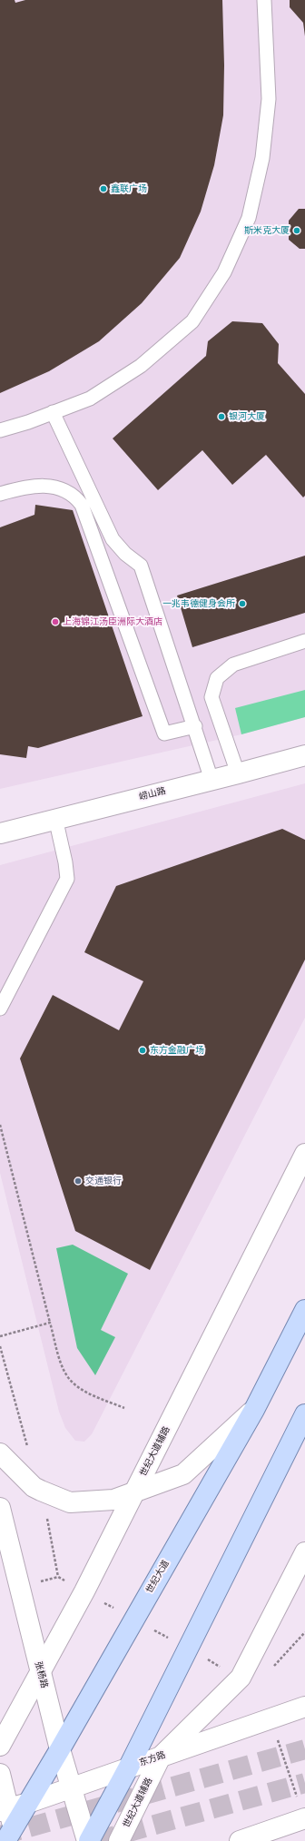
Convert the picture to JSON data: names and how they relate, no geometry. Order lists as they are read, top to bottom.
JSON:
{
  "streets": {
    "main road": ["世纪大道"],
    "street": [
      "崂山路",
      "世纪大道辅路",
      "张杨路",
      "东方路"
    ]
  },
  "crossings": [
    ["世纪大道辅路", "张杨路"],
    ["世纪大道辅路", "东方路"],
    ["世纪大道", "张杨路"],
    ["世纪大道", "东方路"],
    ["张杨路", "东方路"]
  ],
  "places": [
    "鑫联广场",
    "斯米克大厦",
    "银河大厦",
    "一兆韦德健身会所",
    "上海锦江汤臣洲际大酒店",
    "东方金融广场",
    "交通银行"
  ]
}
